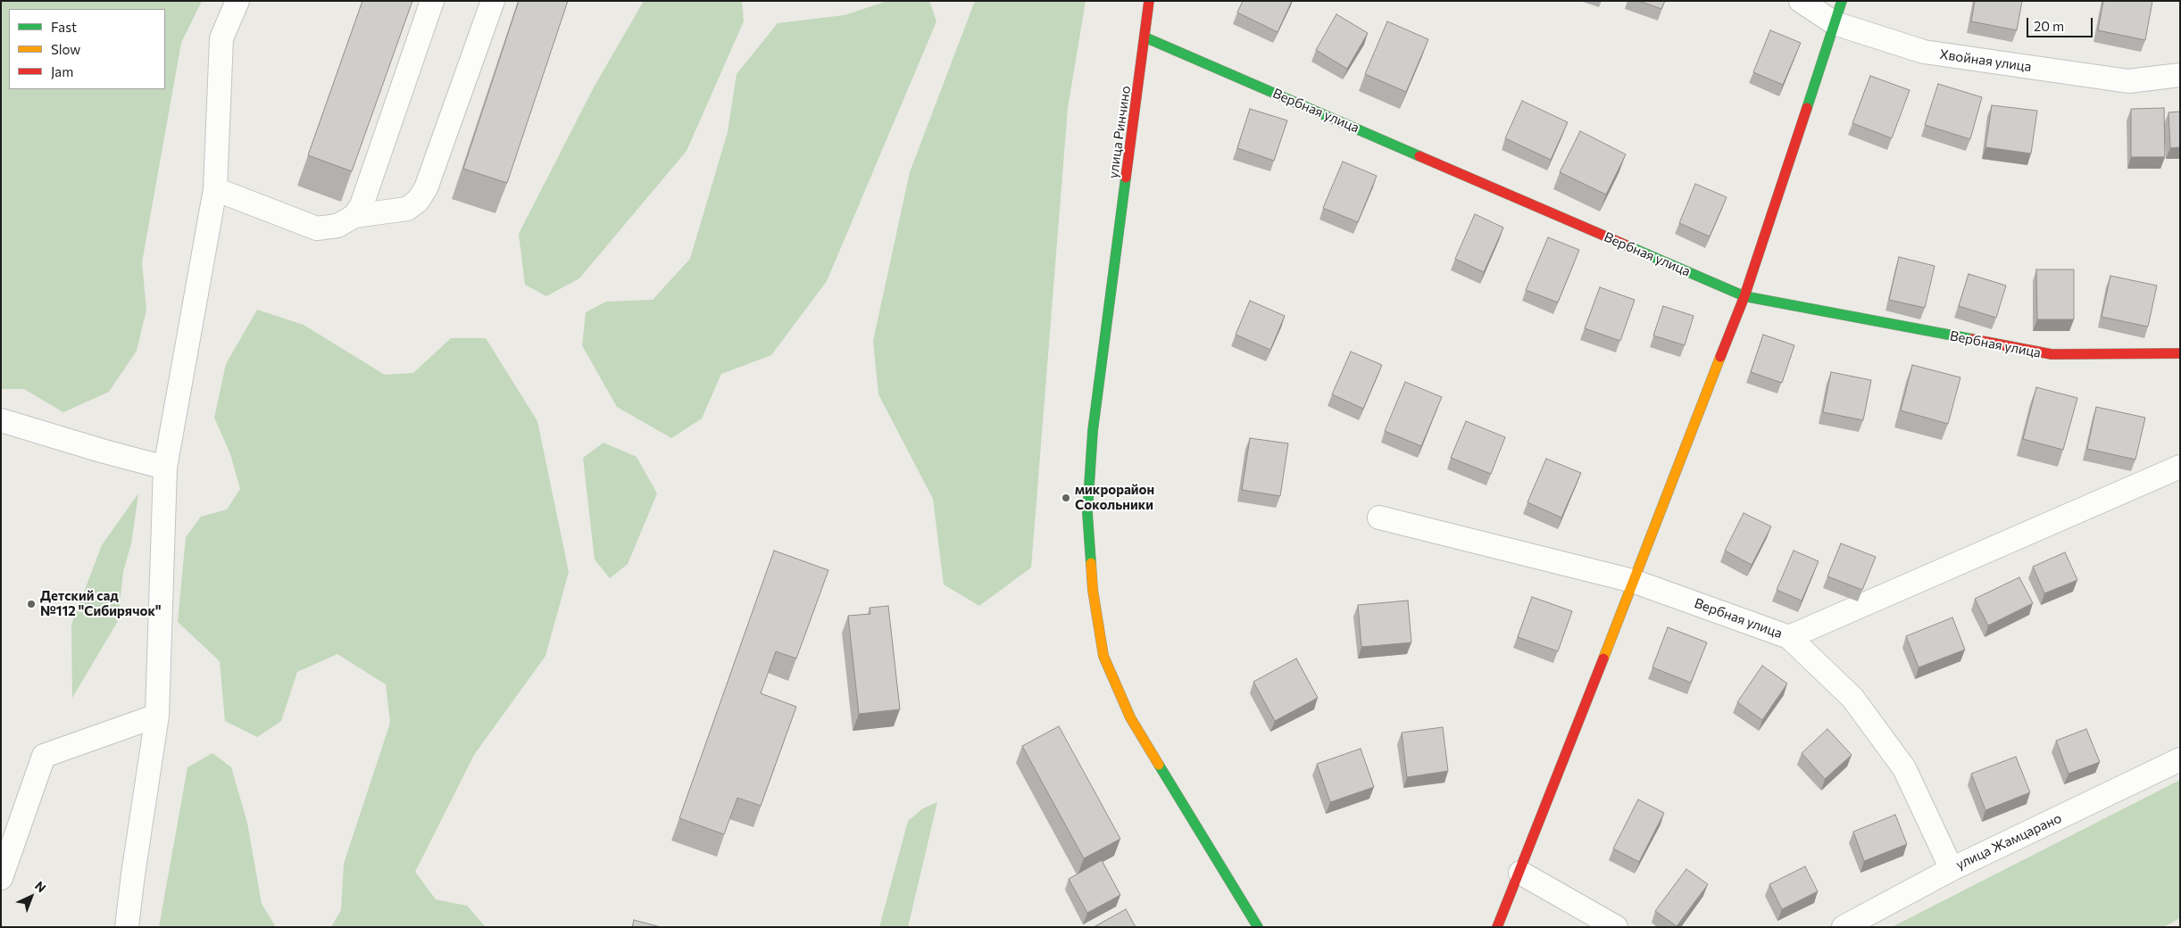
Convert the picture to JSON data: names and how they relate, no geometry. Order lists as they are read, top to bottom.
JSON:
{
  "streets": {
    "street": [
      "Хвойная улица",
      "Вербная улица",
      "улица Ринчино",
      "улица Жамцарано"
    ]
  },
  "crossings": [
    ["Вербная улица", "улица Ринчино"],
    ["Вербная улица", "улица Жамцарано"]
  ],
  "places": ["микрорайон Сокольники", "Детский сад №112 \"Сибирячок\""],
  "legend": ["Fast", "Slow", "Jam"],
  "scale_bar": "20 m",
  "north": "top right"
}
